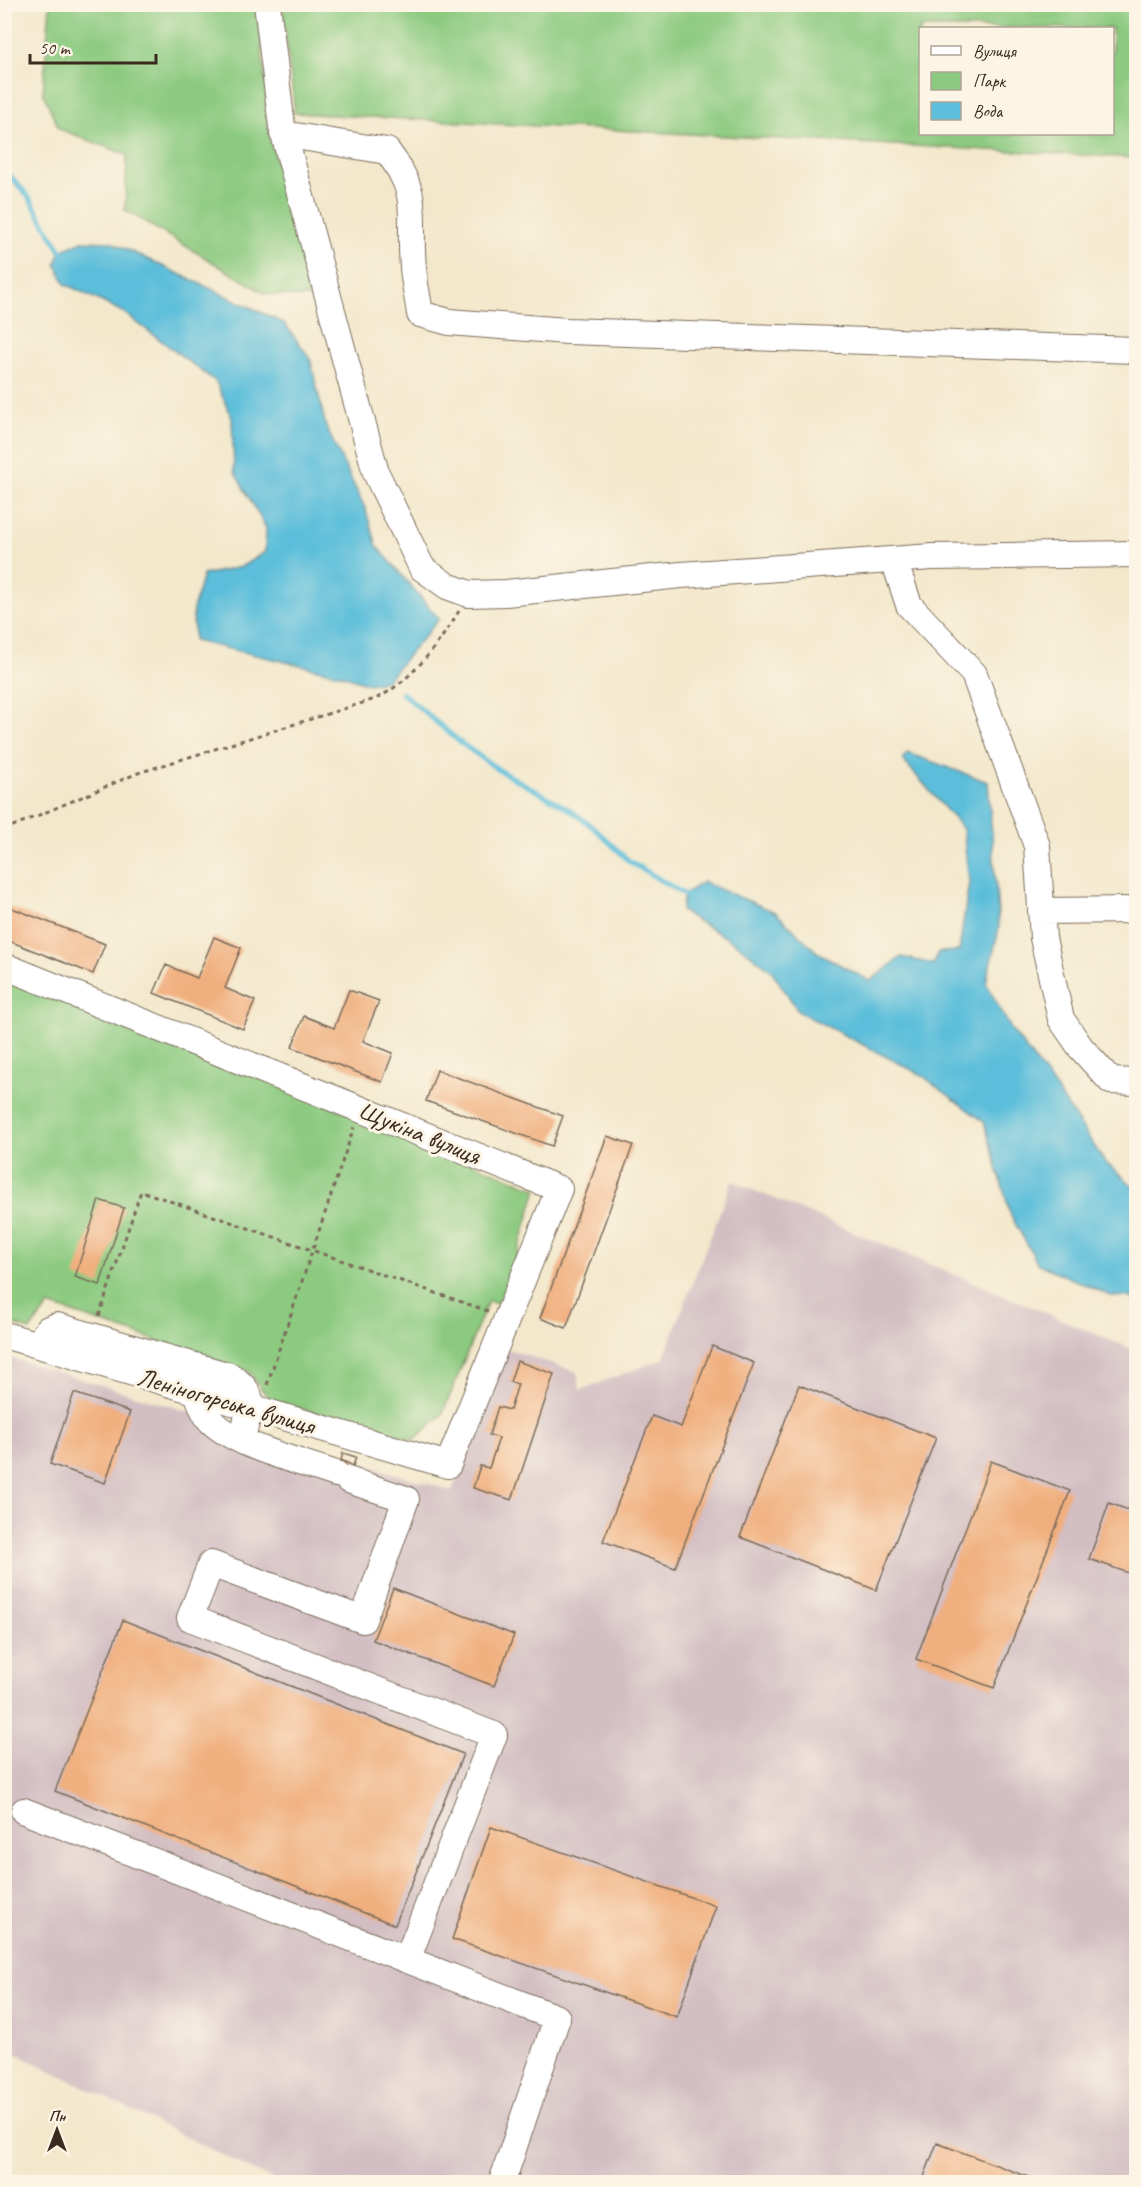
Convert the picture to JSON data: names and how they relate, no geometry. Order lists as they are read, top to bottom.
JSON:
{
  "streets": {
    "street": ["Щукіна вулиця", "Леніногорська вулиця"]
  },
  "crossings": [
    ["Щукіна вулиця", "Леніногорська вулиця"]
  ],
  "legend": ["Вулиця", "Парк", "Вода"],
  "scale_bar": "50 m",
  "north": "top"
}
